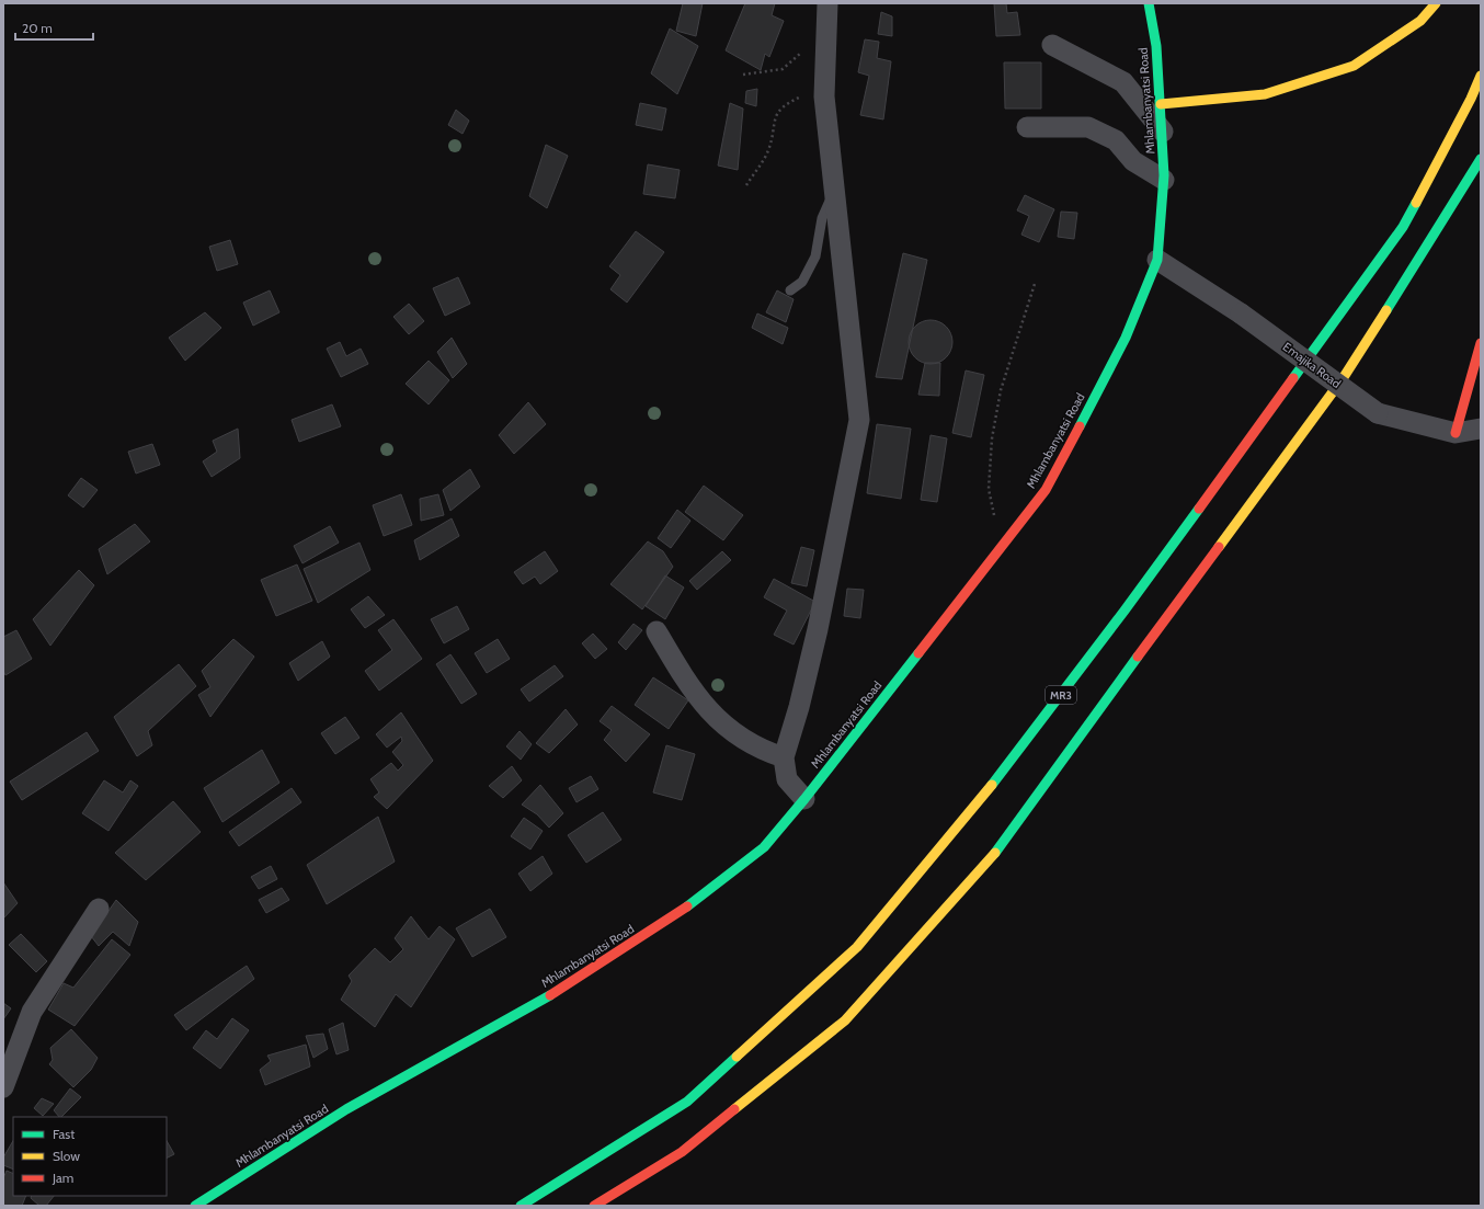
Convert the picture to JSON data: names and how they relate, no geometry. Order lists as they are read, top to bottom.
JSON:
{
  "streets": {
    "main road": ["Mhlambanyatsi Road", "MR3"],
    "street": ["Emajika Road"]
  },
  "crossings": [
    ["Mhlambanyatsi Road", "Emajika Road"]
  ],
  "legend": ["Fast", "Slow", "Jam"],
  "scale_bar": "20 m"
}
